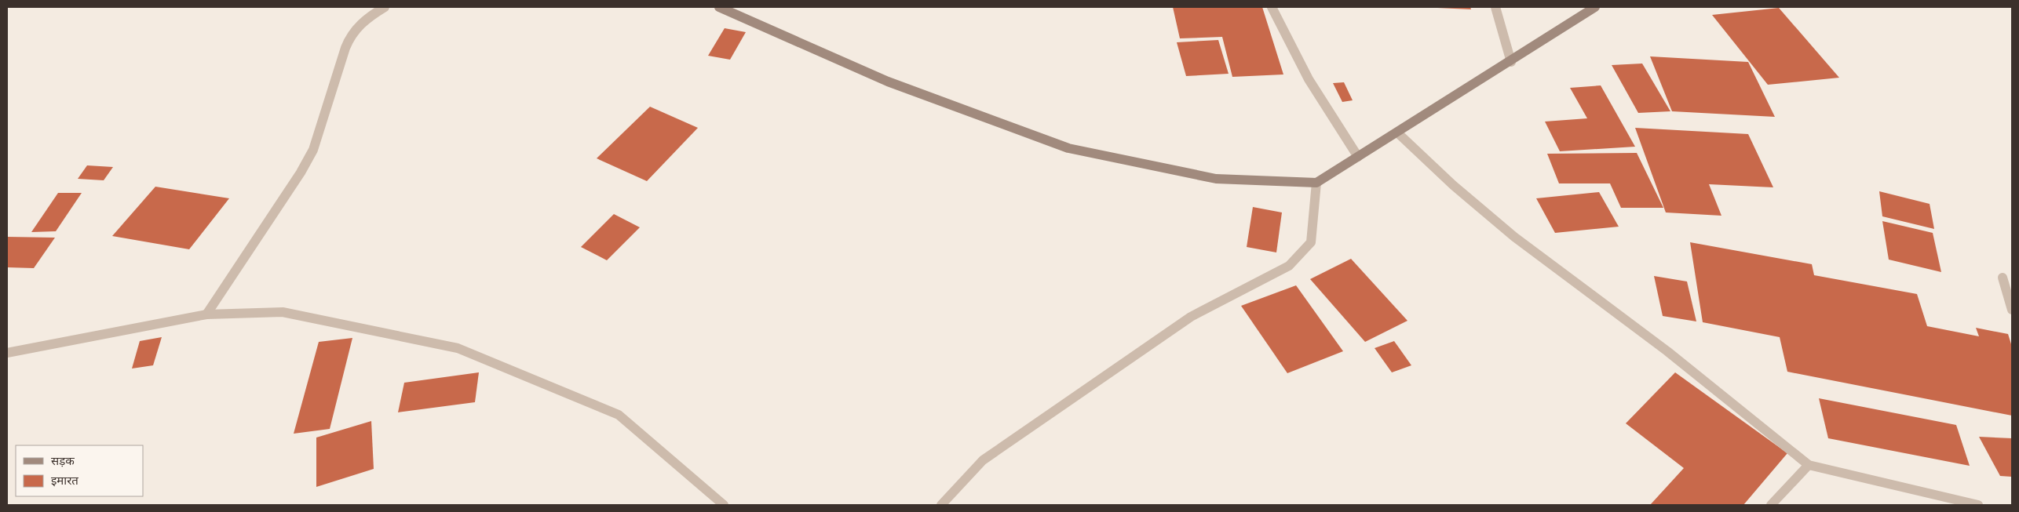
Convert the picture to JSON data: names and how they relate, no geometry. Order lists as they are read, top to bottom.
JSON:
{
  "legend": ["सड़क", "इमारत"]
}
